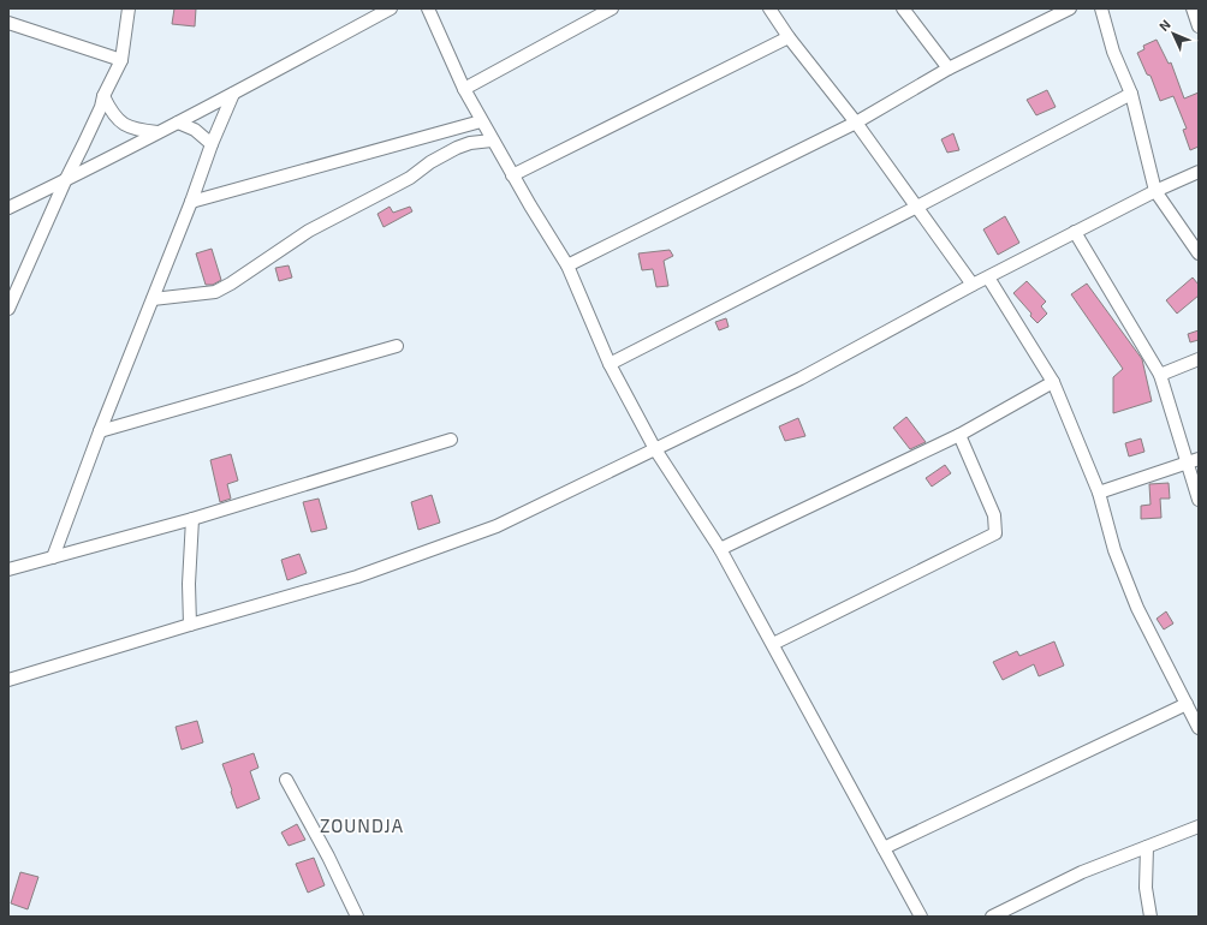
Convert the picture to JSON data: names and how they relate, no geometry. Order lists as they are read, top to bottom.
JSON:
{
  "districts": ["ZOUNDJA"],
  "north": "top left"
}
